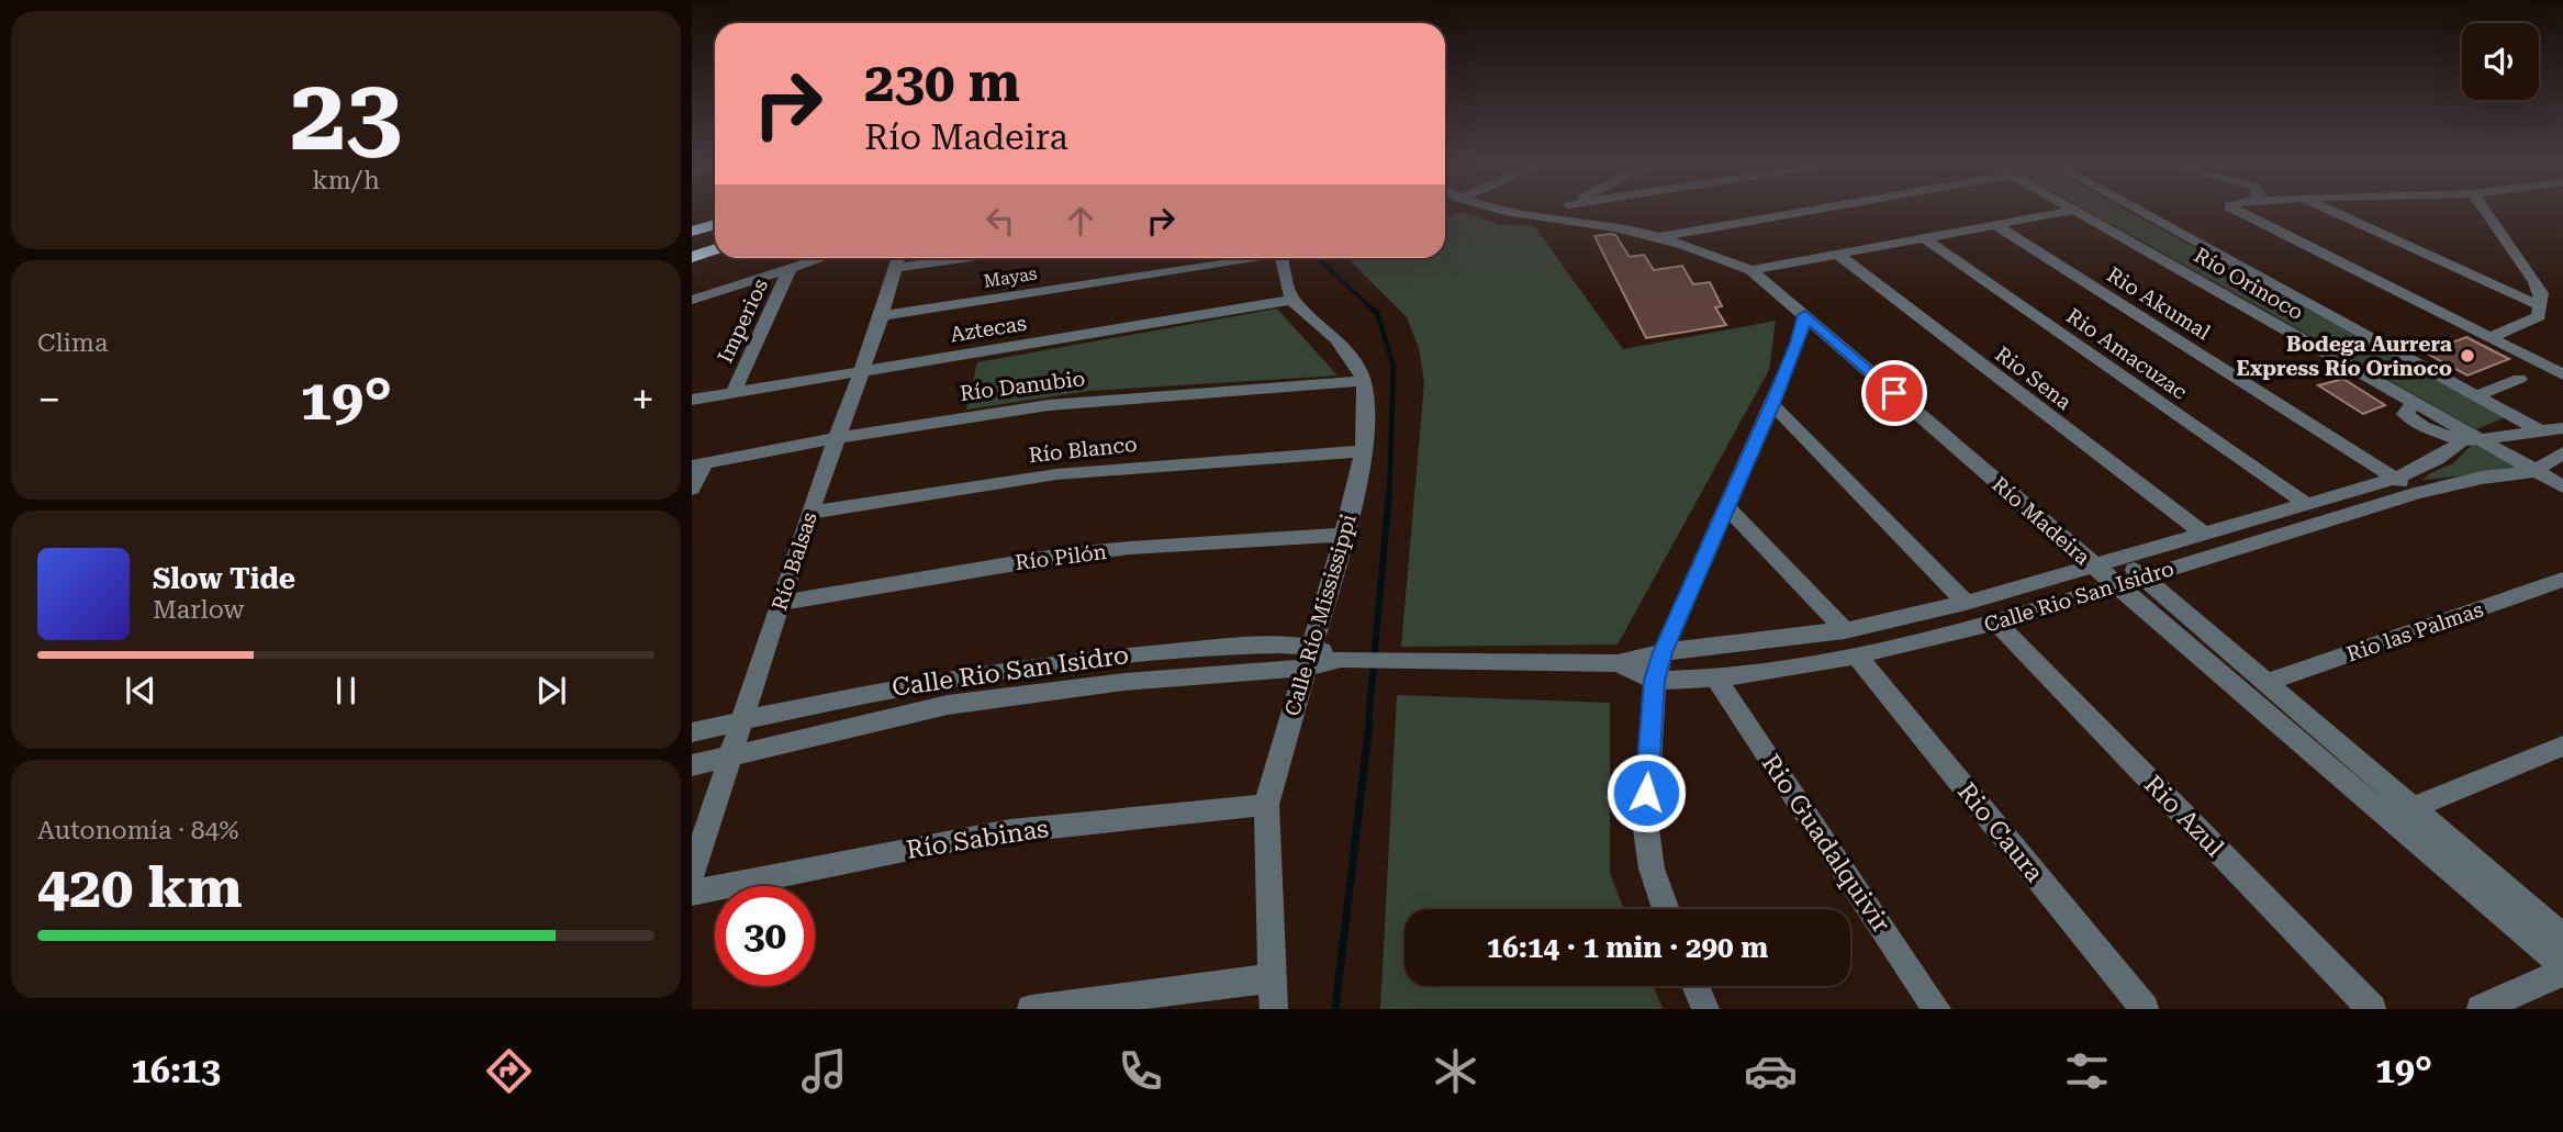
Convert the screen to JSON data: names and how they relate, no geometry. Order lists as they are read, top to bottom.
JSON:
{
  "streets": {
    "street": [
      "Mayas",
      "Río Orinoco",
      "Rio Akumal",
      "Imperios",
      "Aztecas",
      "Rio Amacuzac",
      "Rio Sena",
      "Río Danubio",
      "Río Blanco",
      "Río Madeira",
      "Río Pilón",
      "Río Balsas",
      "Calle Rio San Isidro",
      "Calle Río Mississippi",
      "Rio las Palmas",
      "Rio Azul",
      "Rio Caura",
      "Río Sabinas",
      "Rio Guadalquivir"
    ]
  },
  "crossings": [
    ["Mayas", "Río Balsas"],
    ["Río Orinoco", "Calle Rio San Isidro"],
    ["Rio Akumal", "Calle Rio San Isidro"],
    ["Imperios", "Aztecas"],
    ["Aztecas", "Río Balsas"],
    ["Rio Amacuzac", "Calle Rio San Isidro"],
    ["Rio Sena", "Calle Rio San Isidro"],
    ["Río Danubio", "Río Balsas"],
    ["Río Danubio", "Calle Río Mississippi"],
    ["Río Blanco", "Río Balsas"],
    ["Río Blanco", "Calle Río Mississippi"],
    ["Río Madeira", "Calle Rio San Isidro"],
    ["Río Madeira", "Rio las Palmas"],
    ["Río Pilón", "Río Balsas"],
    ["Río Pilón", "Calle Río Mississippi"],
    ["Río Balsas", "Calle Rio San Isidro"],
    ["Calle Rio San Isidro", "Calle Río Mississippi"],
    ["Calle Rio San Isidro", "Rio Azul"],
    ["Calle Rio San Isidro", "Rio Caura"],
    ["Calle Rio San Isidro", "Rio Guadalquivir"],
    ["Calle Río Mississippi", "Río Sabinas"]
  ],
  "places": ["Bodega Aurrera Express Río Orinoco"],
  "page": {
    "tile": [
      ["23", "km/h"],
      "Clima",
      ["Autonomía · 84%", "420 km"]
    ],
    "turn": ["230 m", "Río Madeira"],
    "heat": ["−", "19°", "+"],
    "song": ["Slow Tide", "Marlow"],
    "limit": "30",
    "trip": "16:14 · 1 min · 290 m",
    "tabs": ["16:13", "19°"]
  }
}
